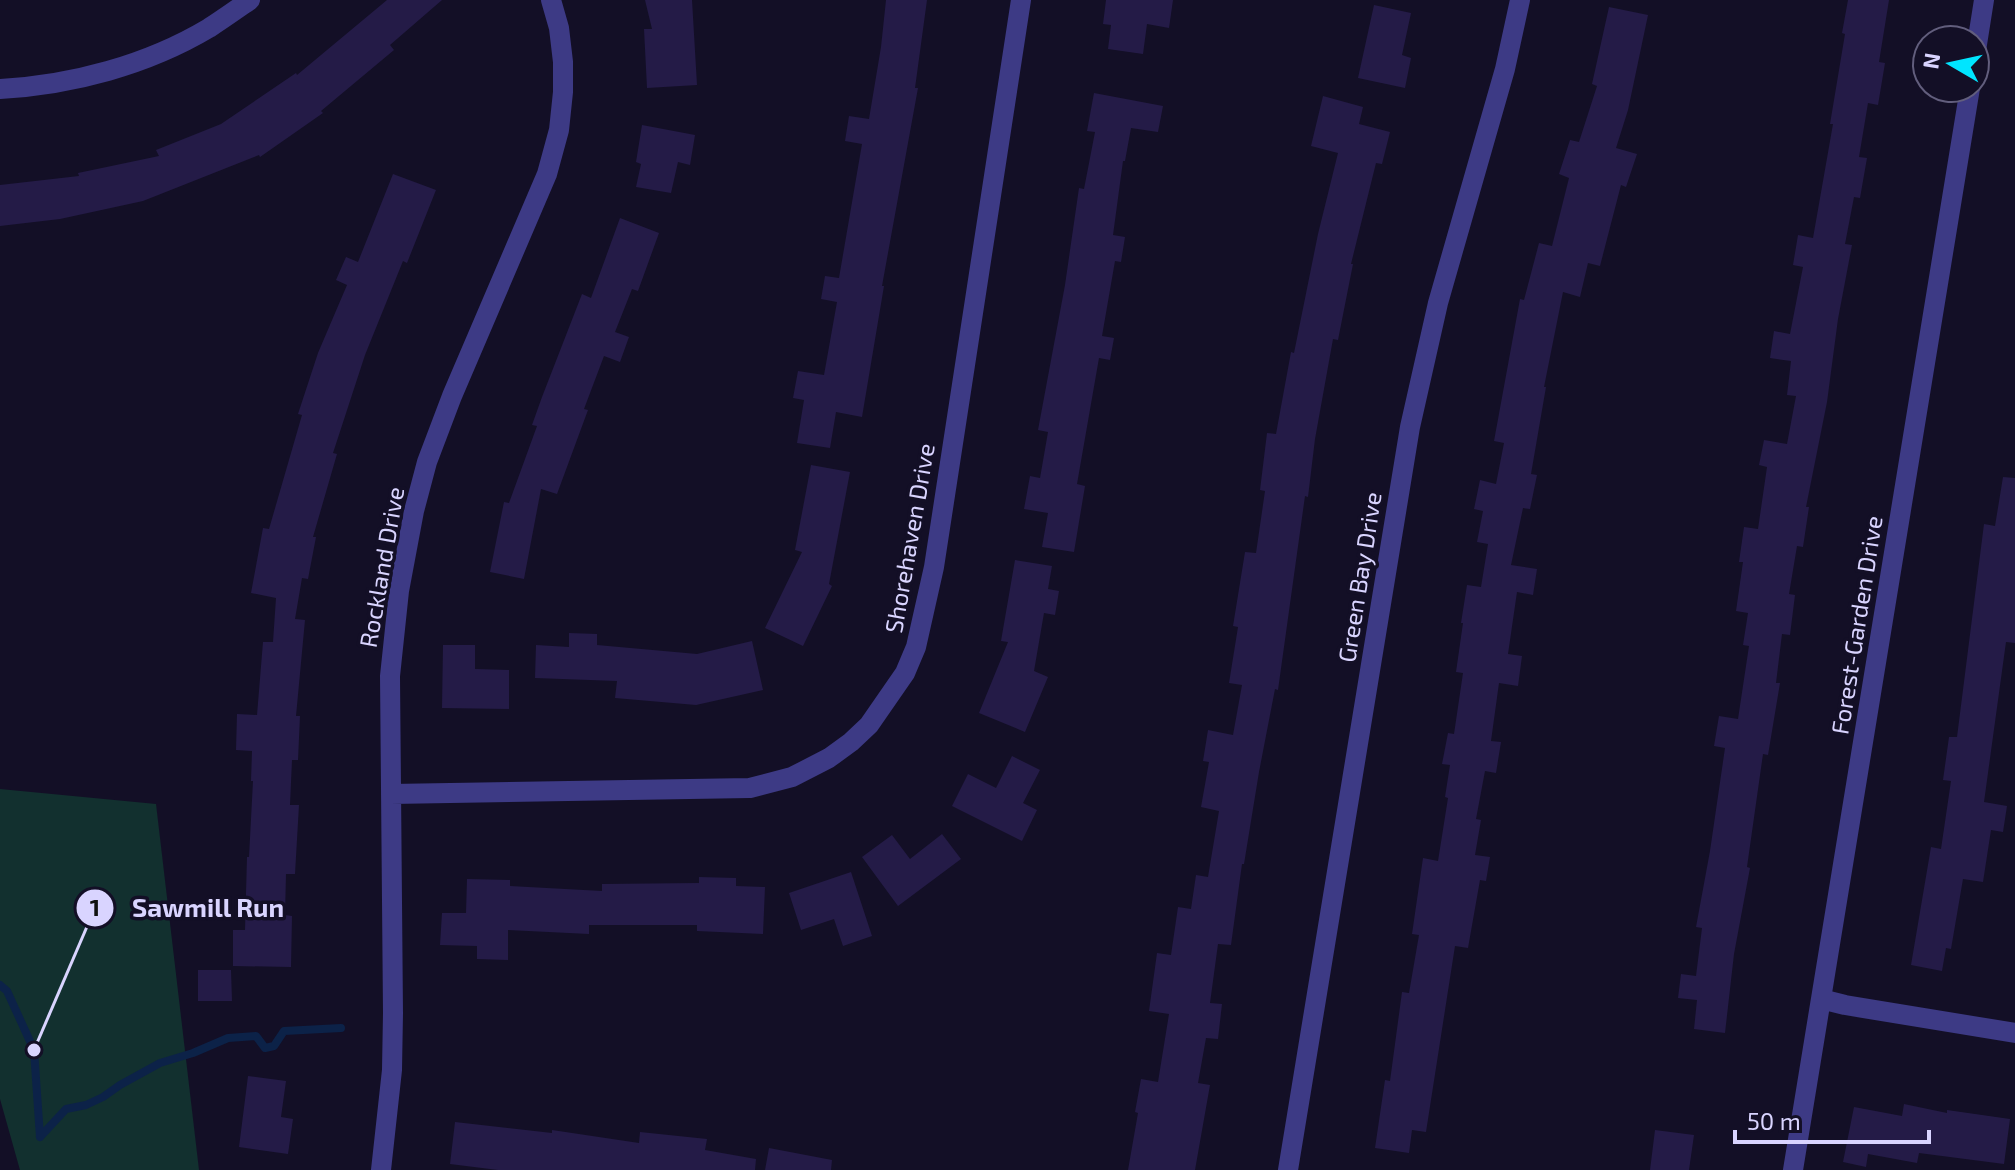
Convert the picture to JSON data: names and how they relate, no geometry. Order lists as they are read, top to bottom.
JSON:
{
  "streets": {
    "street": [
      "Shorehaven Drive",
      "Rockland Drive",
      "Green Bay Drive",
      "Forest-Garden Drive"
    ]
  },
  "crossings": [
    ["Shorehaven Drive", "Rockland Drive"]
  ],
  "places": ["Sawmill Run"],
  "scale_bar": "50 m",
  "north": "left"
}
